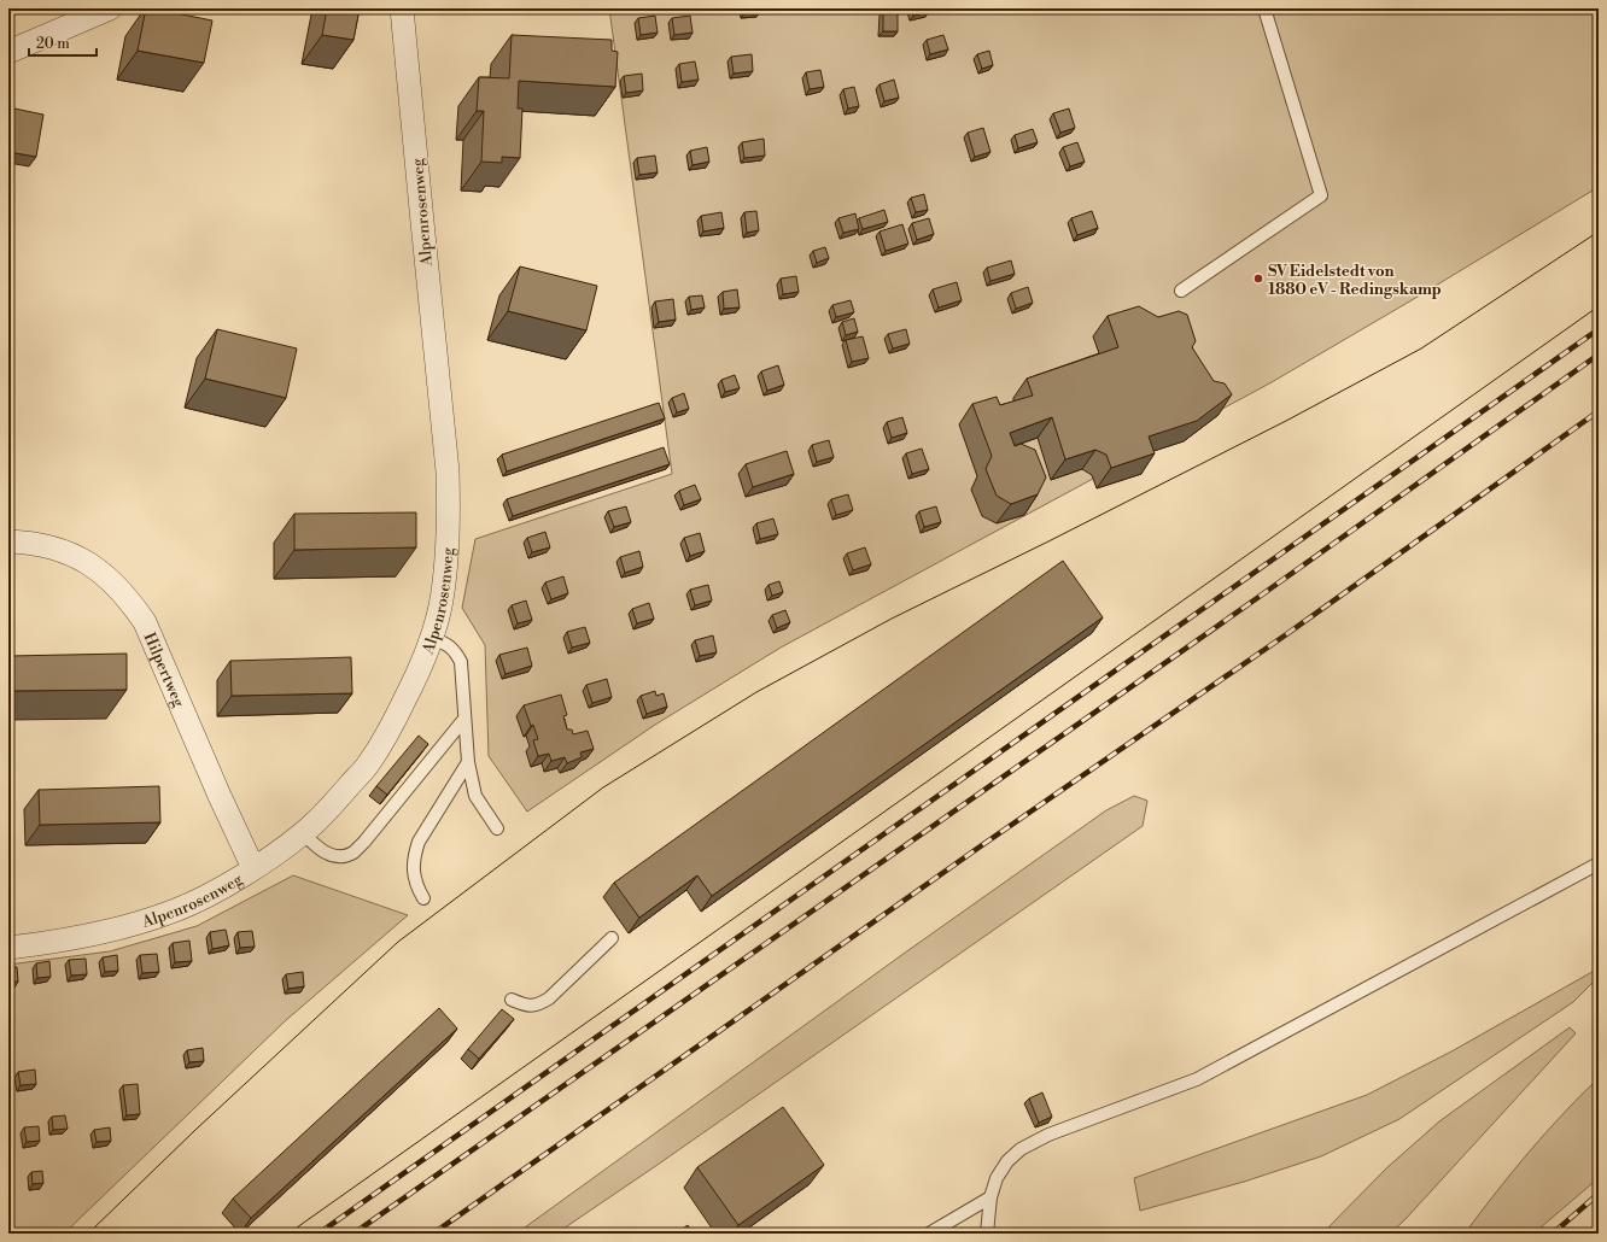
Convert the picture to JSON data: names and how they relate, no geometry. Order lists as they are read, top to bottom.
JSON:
{
  "streets": {
    "street": ["Alpenrosenweg", "Hilpertweg"]
  },
  "crossings": [
    ["Alpenrosenweg", "Hilpertweg"]
  ],
  "places": ["SV Eidelstedt von 1880 eV - Redingskamp"],
  "scale_bar": "20 m"
}
